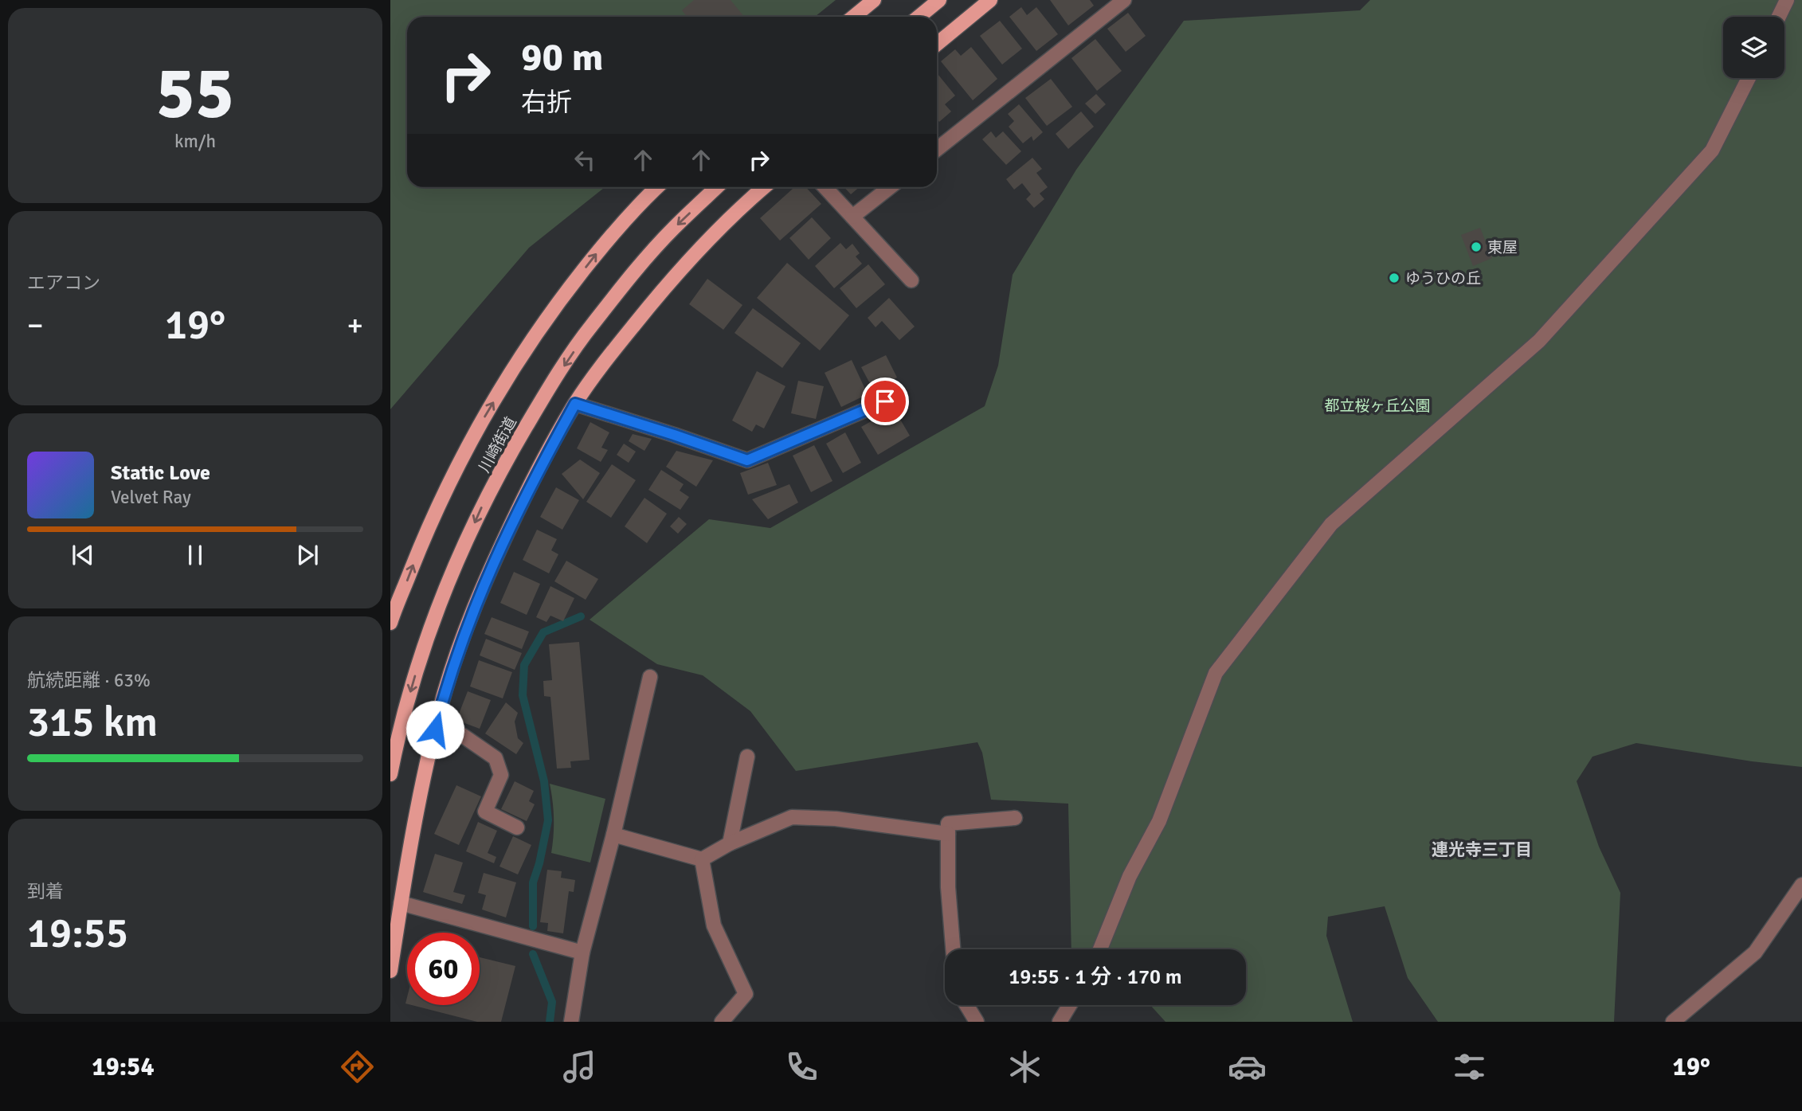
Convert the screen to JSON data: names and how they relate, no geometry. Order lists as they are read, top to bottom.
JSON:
{
  "streets": {
    "main road": ["川崎街道"]
  },
  "districts": ["連光寺三丁目"],
  "parks": ["都立桜ヶ丘公園"],
  "places": ["東屋", "ゆうひの丘"],
  "page": {
    "tile": [
      ["55", "km/h"],
      "エアコン",
      ["航続距離 · 63%", "315 km"],
      ["到着", "19:55"]
    ],
    "turn": ["90 m", "右折"],
    "heat": ["−", "19°", "+"],
    "song": ["Static Love", "Velvet Ray"],
    "limit": "60",
    "trip": "19:55 · 1 分 · 170 m",
    "tabs": ["19:54", "19°"]
  }
}
